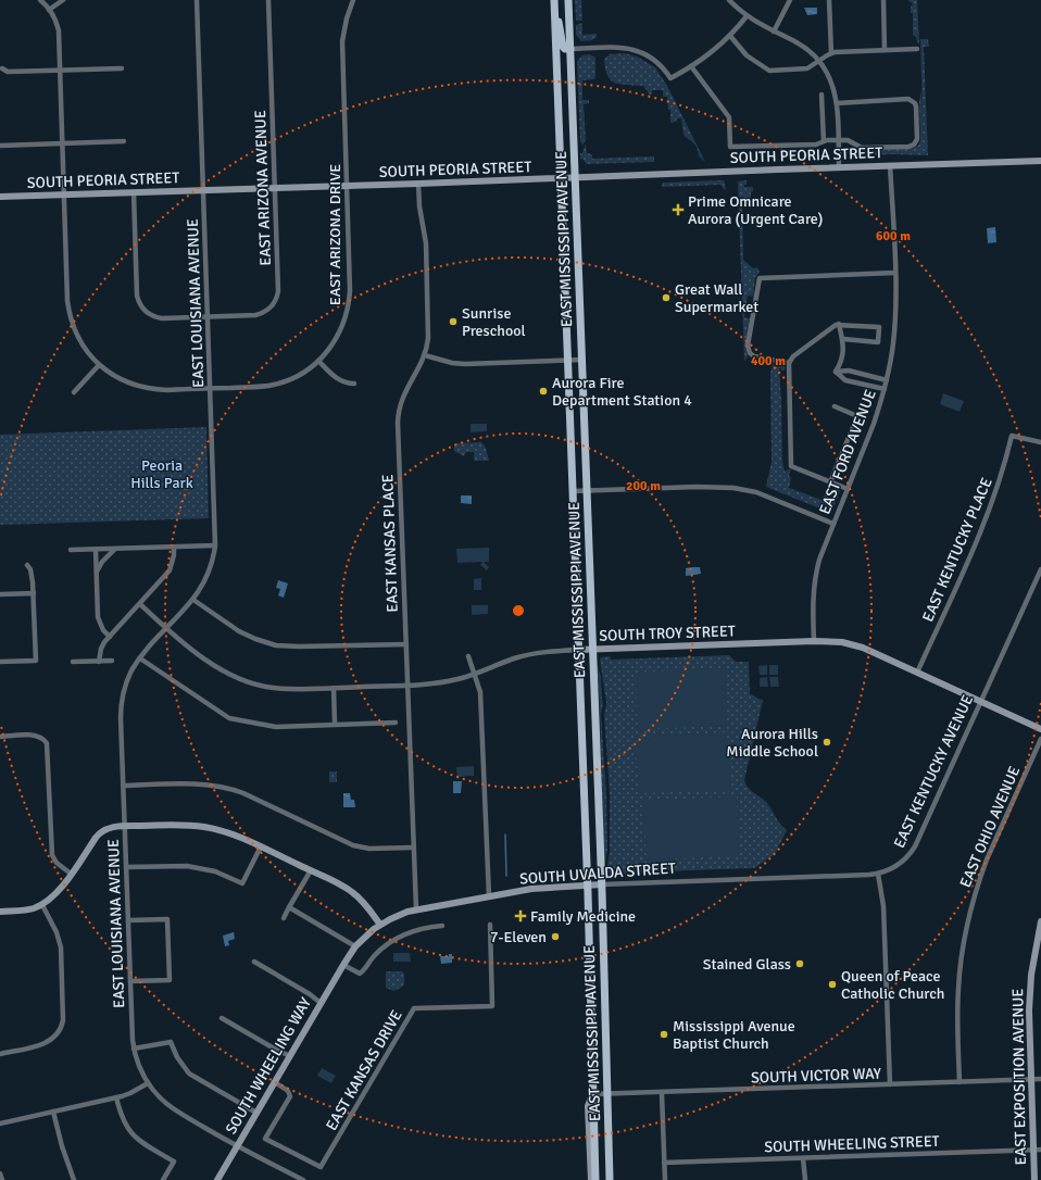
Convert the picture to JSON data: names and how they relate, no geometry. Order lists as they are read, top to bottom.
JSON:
{
  "streets": {
    "main road": ["EAST MISSISSIPPI AVENUE"],
    "street": [
      "SOUTH PEORIA STREET",
      "EAST ARIZONA AVENUE",
      "EAST ARIZONA DRIVE",
      "EAST LOUISIANA AVENUE",
      "EAST FORD AVENUE",
      "EAST KANSAS PLACE",
      "EAST KENTUCKY PLACE",
      "SOUTH TROY STREET",
      "EAST KENTUCKY AVENUE",
      "EAST OHIO AVENUE",
      "SOUTH UVALDA STREET",
      "SOUTH WHEELING WAY",
      "EAST KANSAS DRIVE",
      "SOUTH VICTOR WAY",
      "EAST EXPOSITION AVENUE",
      "SOUTH WHEELING STREET"
    ]
  },
  "crossings": [
    ["SOUTH PEORIA STREET", "EAST ARIZONA AVENUE"],
    ["SOUTH PEORIA STREET", "EAST ARIZONA DRIVE"],
    ["SOUTH PEORIA STREET", "EAST MISSISSIPPI AVENUE"],
    ["SOUTH PEORIA STREET", "EAST LOUISIANA AVENUE"],
    ["SOUTH PEORIA STREET", "EAST FORD AVENUE"],
    ["SOUTH PEORIA STREET", "EAST KANSAS PLACE"],
    ["EAST ARIZONA AVENUE", "EAST LOUISIANA AVENUE"],
    ["EAST ARIZONA DRIVE", "EAST LOUISIANA AVENUE"],
    ["EAST MISSISSIPPI AVENUE", "SOUTH TROY STREET"],
    ["EAST MISSISSIPPI AVENUE", "SOUTH UVALDA STREET"],
    ["EAST MISSISSIPPI AVENUE", "SOUTH VICTOR WAY"],
    ["EAST LOUISIANA AVENUE", "SOUTH TROY STREET"],
    ["EAST LOUISIANA AVENUE", "SOUTH WHEELING WAY"],
    ["EAST FORD AVENUE", "SOUTH TROY STREET"],
    ["EAST KANSAS PLACE", "SOUTH TROY STREET"],
    ["EAST KANSAS PLACE", "SOUTH UVALDA STREET"],
    ["EAST KENTUCKY PLACE", "SOUTH TROY STREET"],
    ["SOUTH TROY STREET", "EAST KENTUCKY AVENUE"],
    ["EAST KENTUCKY AVENUE", "SOUTH UVALDA STREET"],
    ["EAST OHIO AVENUE", "SOUTH VICTOR WAY"],
    ["SOUTH UVALDA STREET", "SOUTH WHEELING WAY"],
    ["SOUTH WHEELING WAY", "EAST KANSAS DRIVE"],
    ["SOUTH VICTOR WAY", "EAST EXPOSITION AVENUE"],
    ["EAST EXPOSITION AVENUE", "SOUTH WHEELING STREET"]
  ],
  "parks": ["Peoria Hills Park"],
  "places": {
    "health": ["Prime Omnicare Aurora (Urgent Care)", "Family Medicine"],
    "other": [
      "Great Wall Supermarket",
      "Sunrise Preschool",
      "Aurora Fire Department Station 4",
      "Aurora Hills Middle School",
      "7-Eleven",
      "Stained Glass",
      "Queen of Peace Catholic Church",
      "Mississippi Avenue Baptist Church"
    ]
  },
  "rings": ["600 m", "400 m", "200 m"]
}
